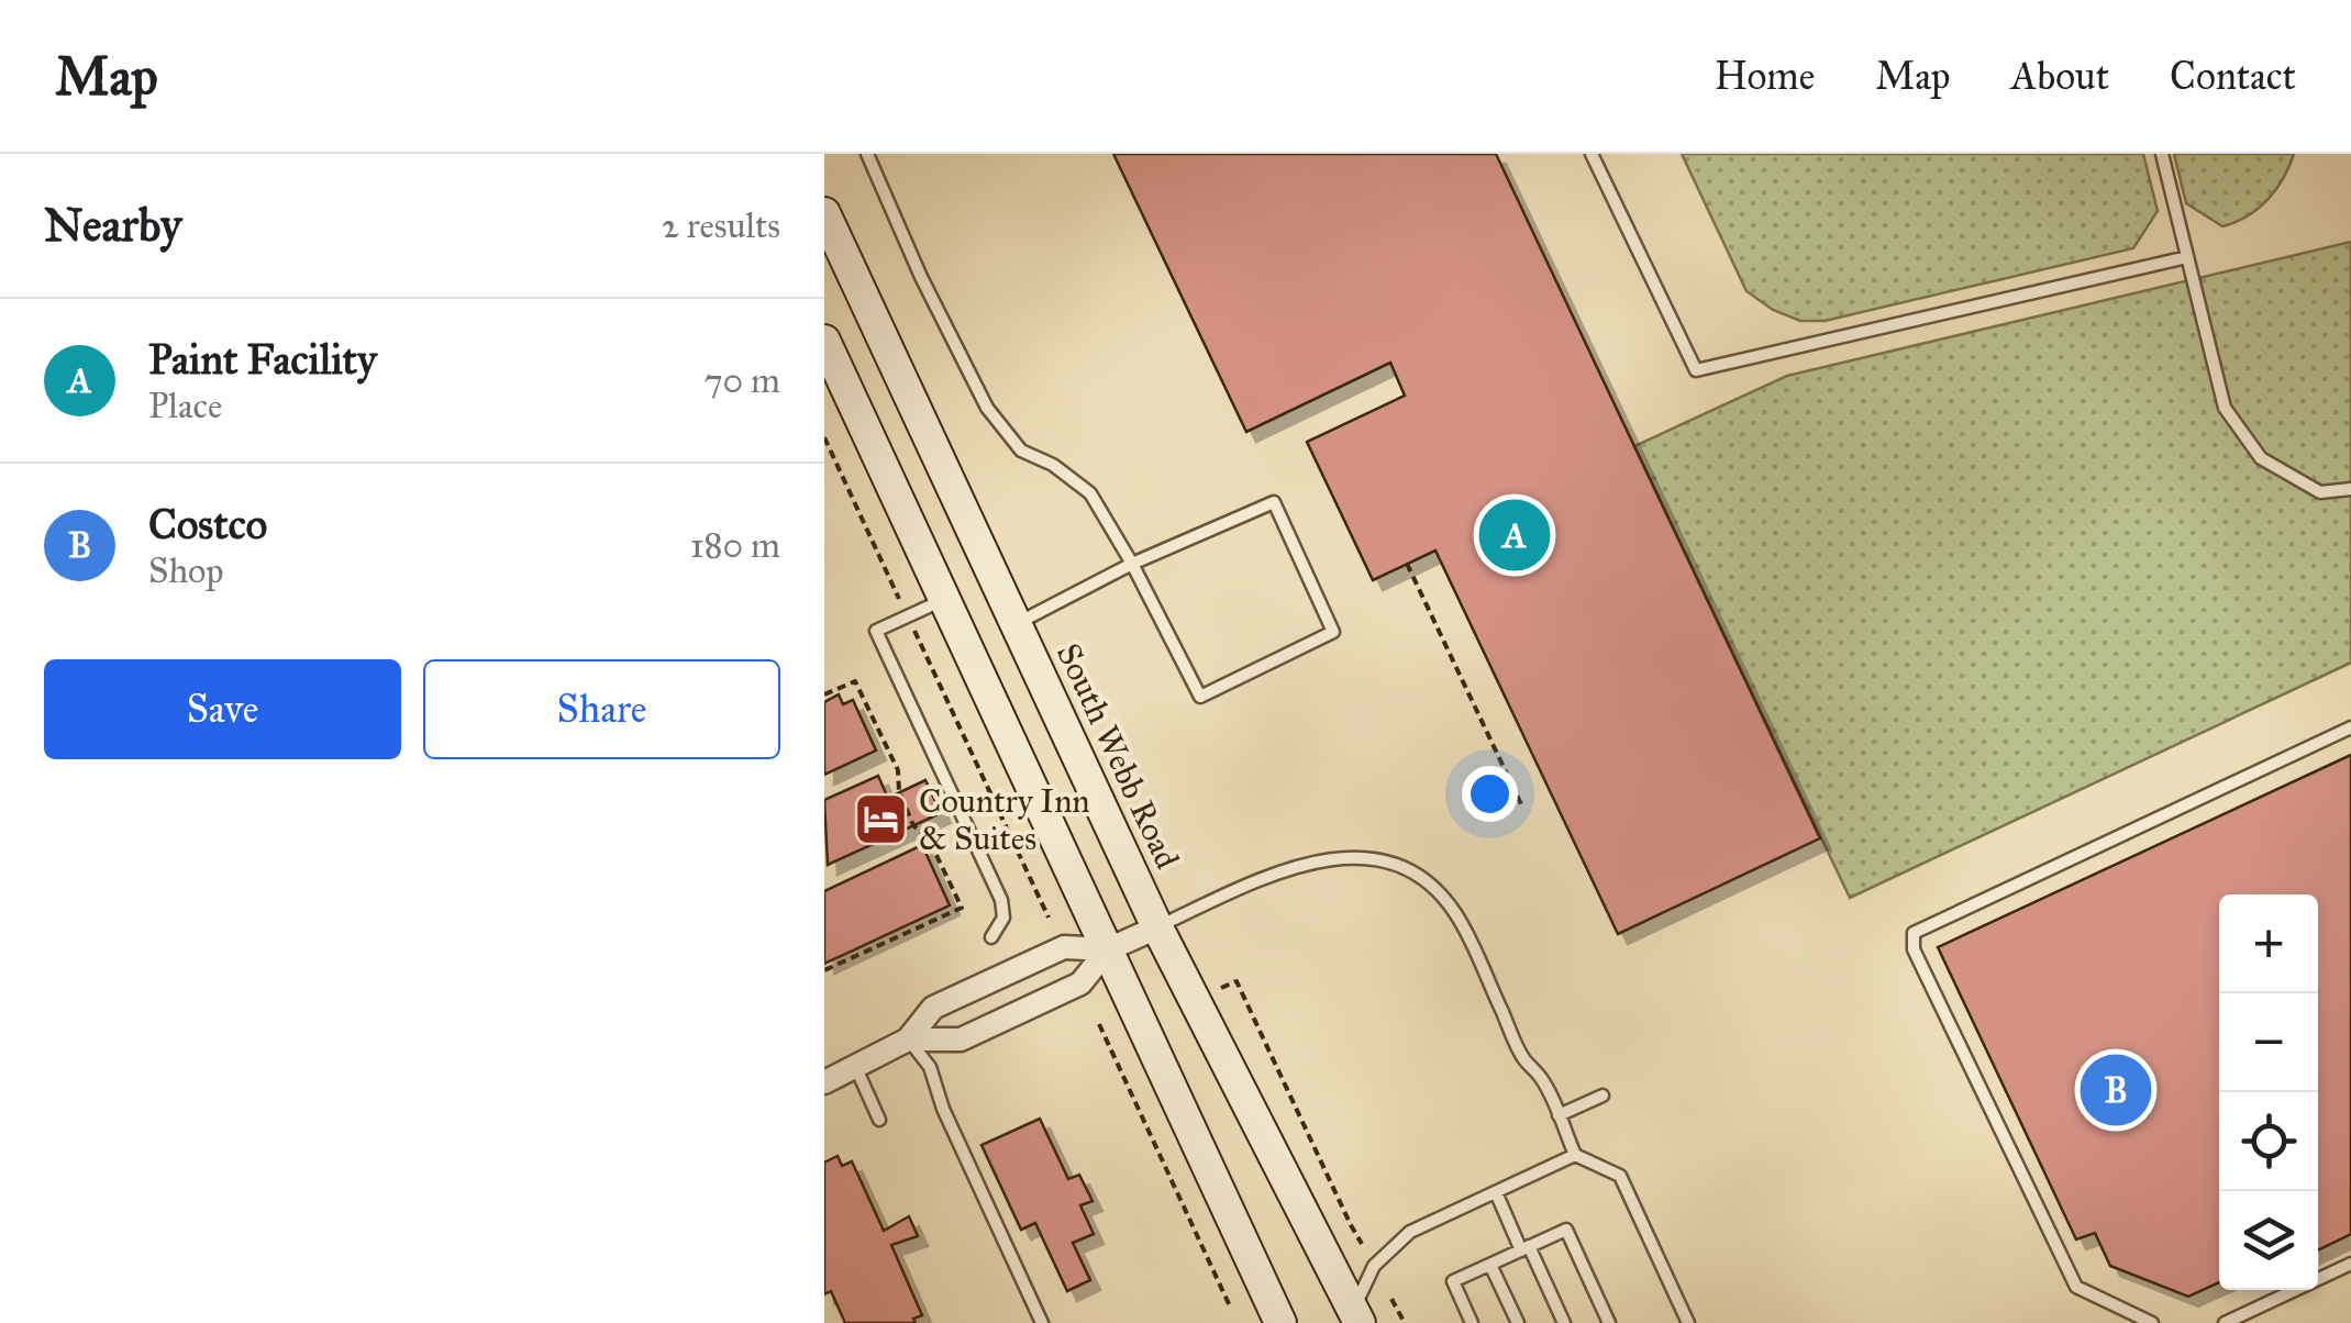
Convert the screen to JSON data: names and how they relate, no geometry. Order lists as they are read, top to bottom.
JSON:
{
  "streets": {
    "main road": ["South Webb Road"]
  },
  "places": {
    "hotel": ["Country Inn & Suites"]
  },
  "page": {
    "header": "Map",
    "nav": [
      "Home",
      "Map",
      "About",
      "Contact"
    ],
    "heading": ["Nearby", "2 results"],
    "list": [
      {
        "mark": "A",
        "name": "Paint Facility",
        "note": "Place",
        "value": "70 m"
      },
      {
        "mark": "B",
        "name": "Costco",
        "note": "Shop",
        "value": "180 m"
      }
    ],
    "pins": ["A", "B"],
    "buttons": ["Save", "Share"],
    "map_buttons": ["+", "−"]
  }
}
